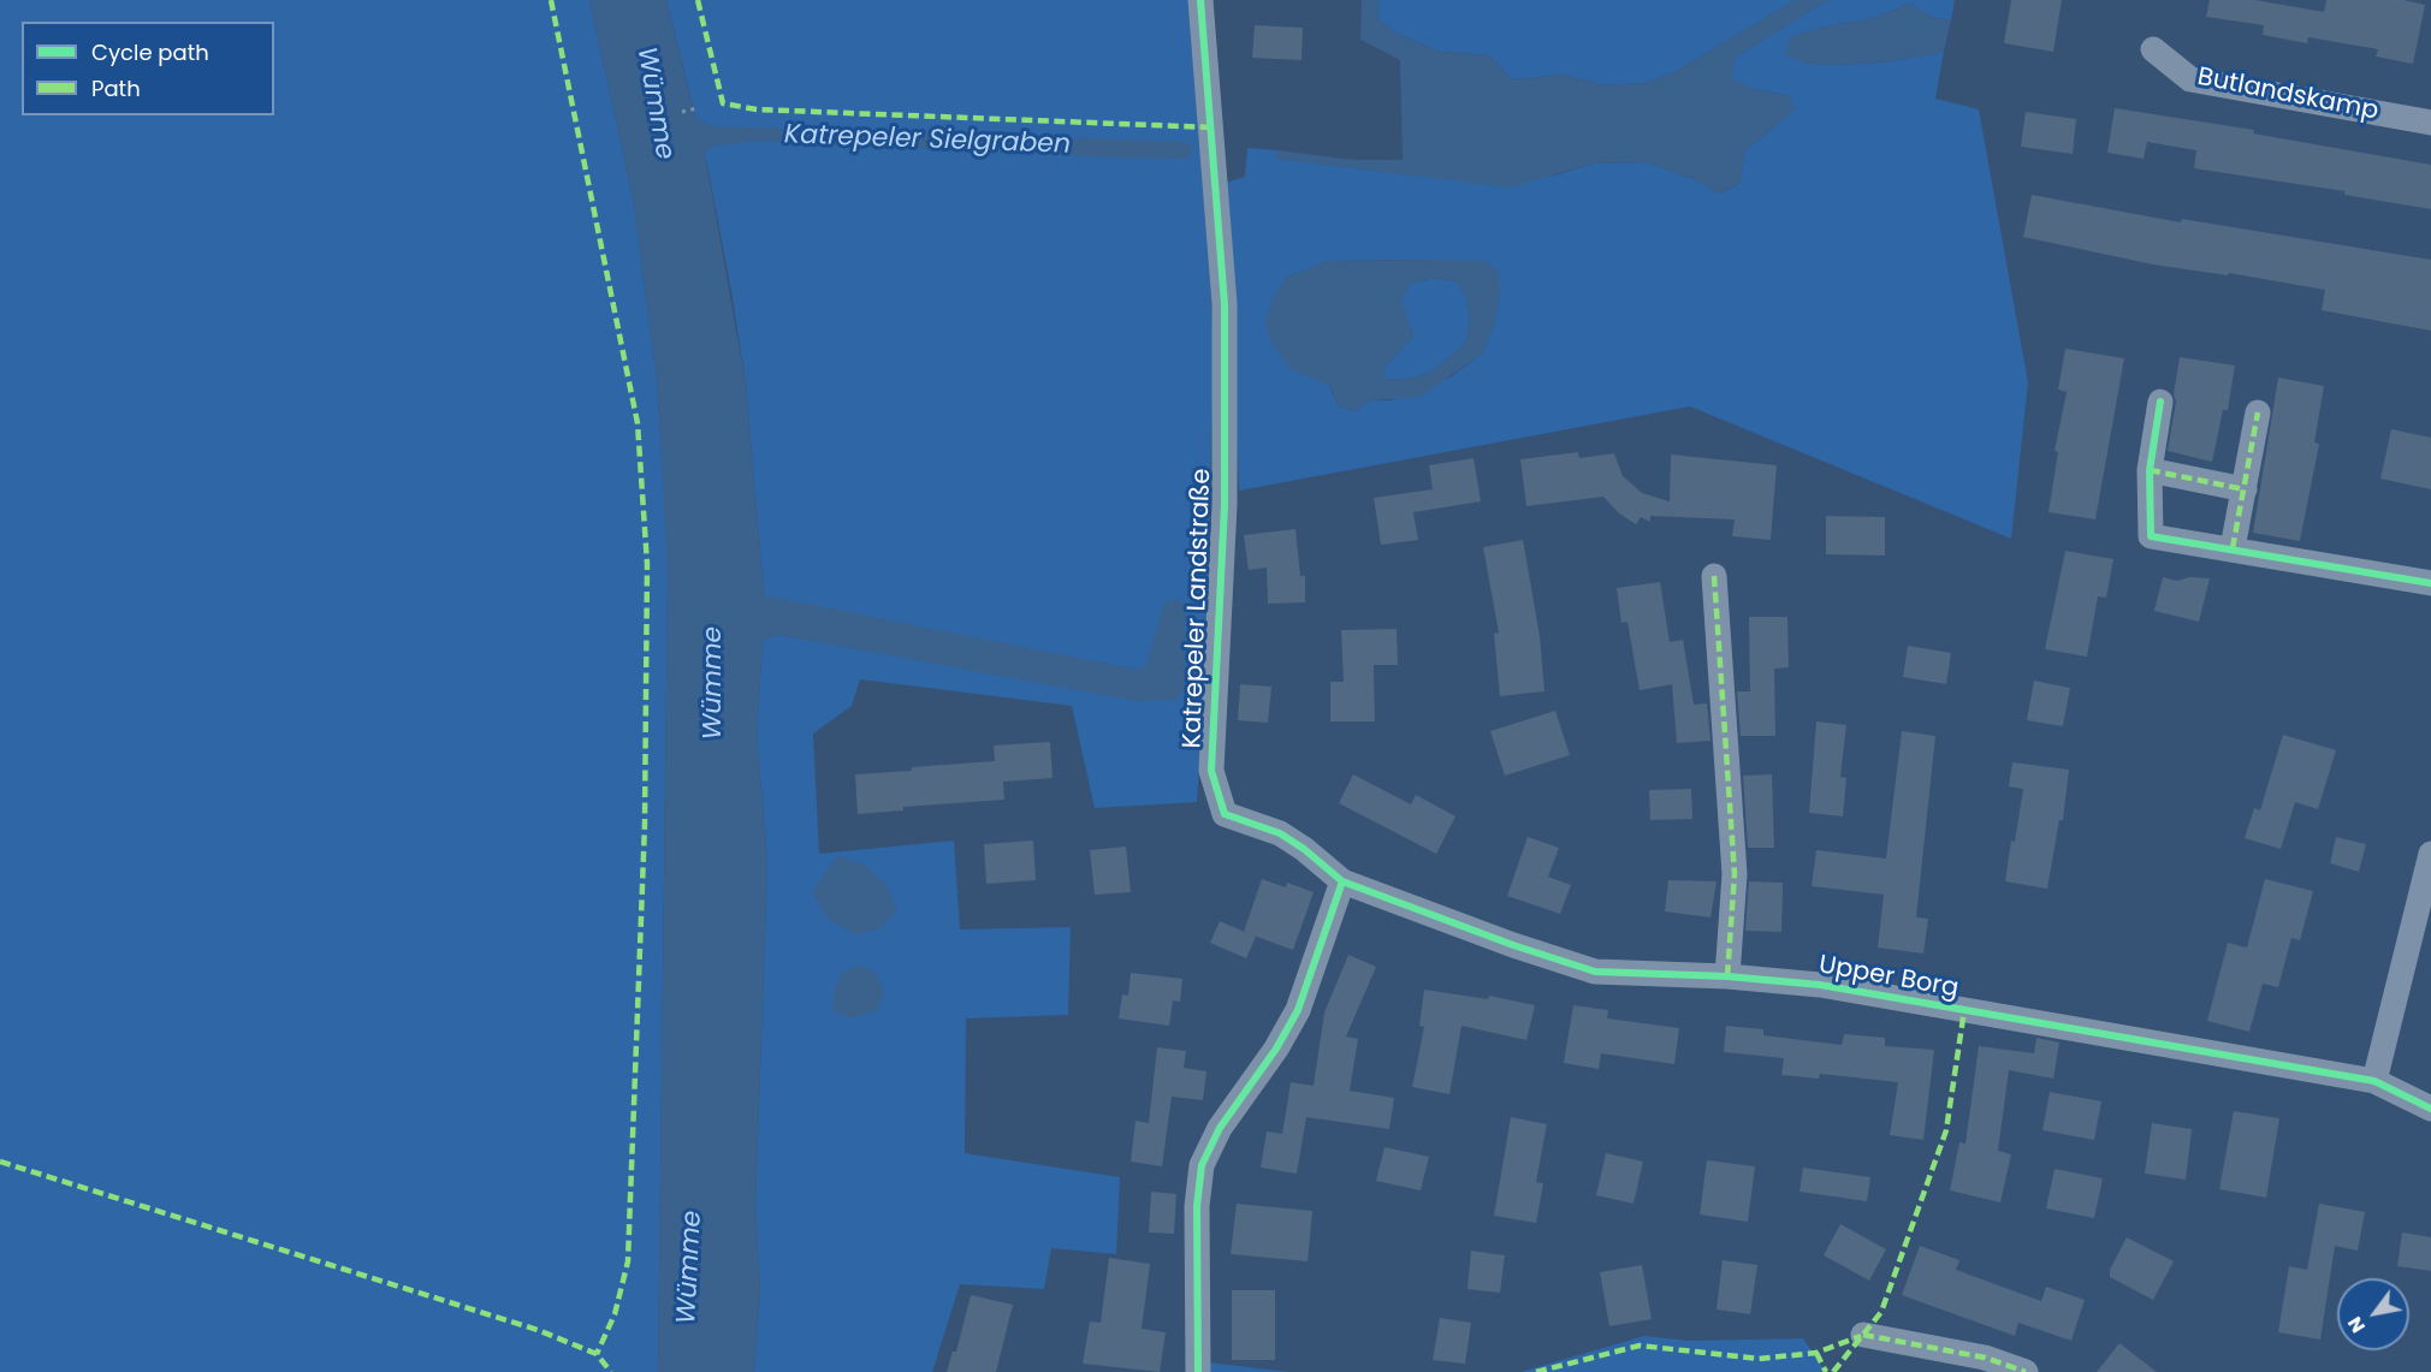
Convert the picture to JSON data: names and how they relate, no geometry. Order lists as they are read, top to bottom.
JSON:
{
  "streets": {
    "street": ["Butlandskamp", "Katrepeler Landstraße", "Upper Borg"]
  },
  "crossings": [
    ["Katrepeler Landstraße", "Upper Borg"]
  ],
  "water": ["Wümme", "Katrepeler Sielgraben"],
  "legend": ["Cycle path", "Path"],
  "north": "bottom left"
}
